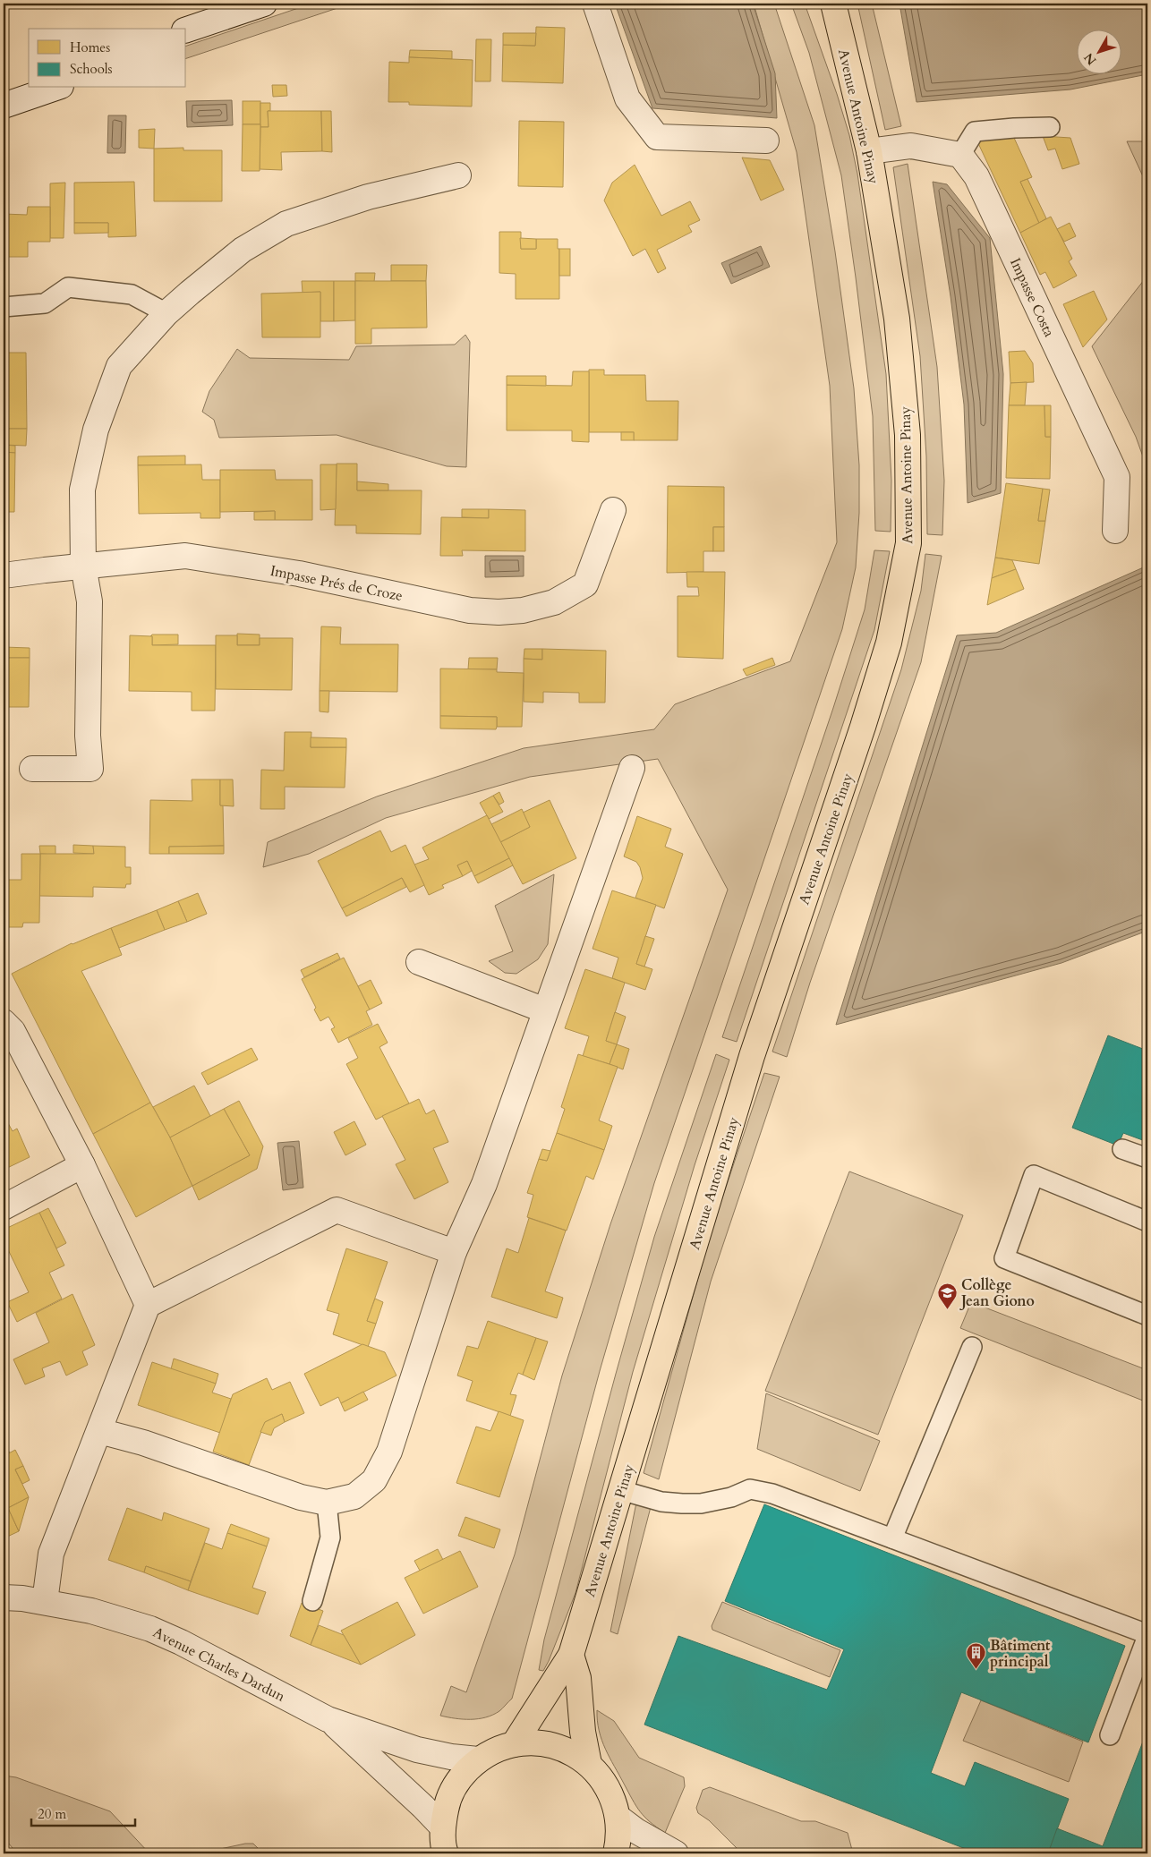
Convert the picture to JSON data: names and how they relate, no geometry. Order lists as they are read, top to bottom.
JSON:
{
  "streets": {
    "main road": ["Avenue Antoine Pinay"],
    "street": ["Impasse Costa", "Impasse Prés de Croze", "Avenue Charles Dardun"]
  },
  "places": {
    "school or university": ["Collège Jean Giono"],
    "building": ["Bâtiment principal"]
  },
  "legend": ["Homes", "Schools"],
  "scale_bar": "20 m",
  "north": "bottom left"
}
